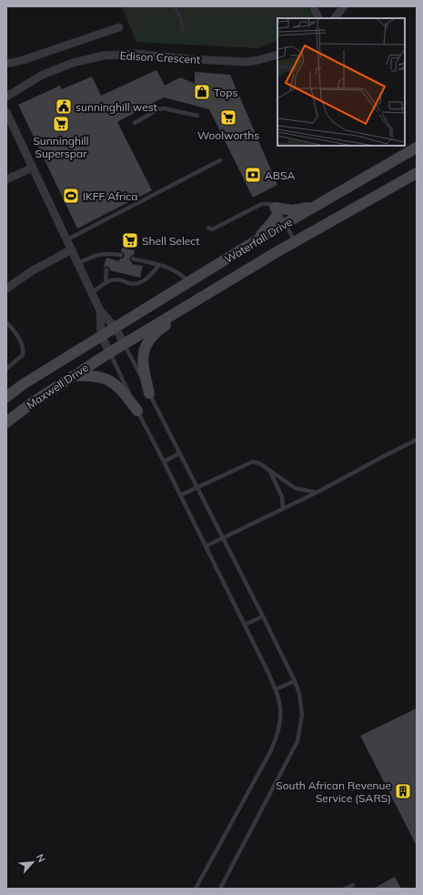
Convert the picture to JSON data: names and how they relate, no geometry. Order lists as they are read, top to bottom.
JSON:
{
  "streets": {
    "main road": ["Waterfall Drive", "Maxwell Drive"],
    "street": ["Edison Crescent"]
  },
  "crossings": [
    ["Waterfall Drive", "Maxwell Drive"]
  ],
  "places": {
    "shop": ["Tops"],
    "public building": ["sunninghill west"],
    "supermarket": ["Woolworths", "Sunninghill Superspar", "Shell Select"],
    "bank": ["ABSA"],
    "sports": ["IKFF Africa"],
    "building": ["South African Revenue Service (SARS)"]
  },
  "north": "top right"
}
